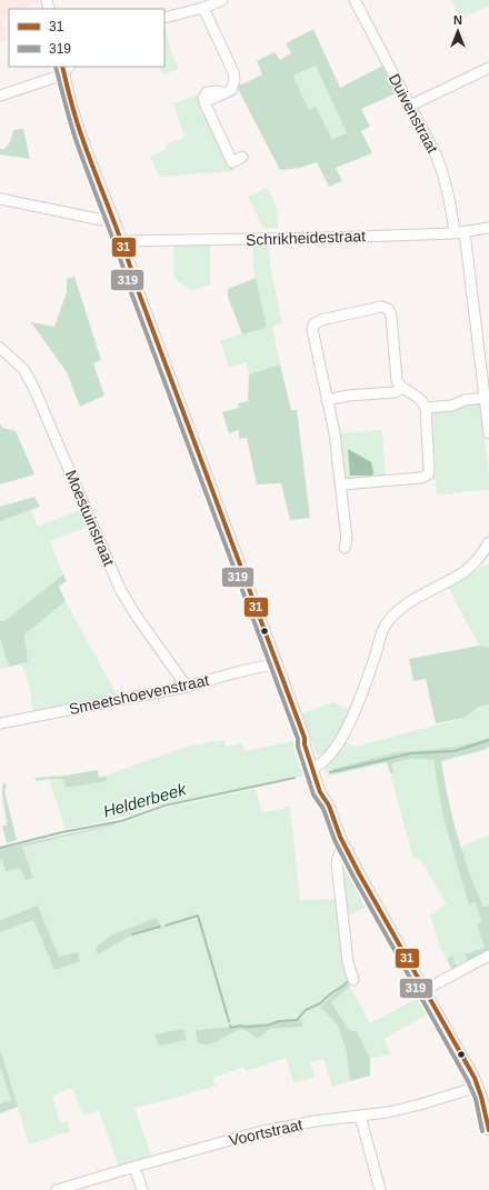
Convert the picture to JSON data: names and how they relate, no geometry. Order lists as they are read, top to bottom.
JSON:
{
  "streets": {
    "street": [
      "Duivenstraat",
      "Schrikheidestraat",
      "Moestuinstraat",
      "Smeetshoevenstraat",
      "Voortstraat"
    ]
  },
  "crossings": [
    ["Duivenstraat", "Schrikheidestraat"],
    ["Moestuinstraat", "Smeetshoevenstraat"]
  ],
  "water": ["Helderbeek"],
  "lines": ["transit line 31", "transit line 319"],
  "legend": ["31", "319"],
  "north": "top"
}
